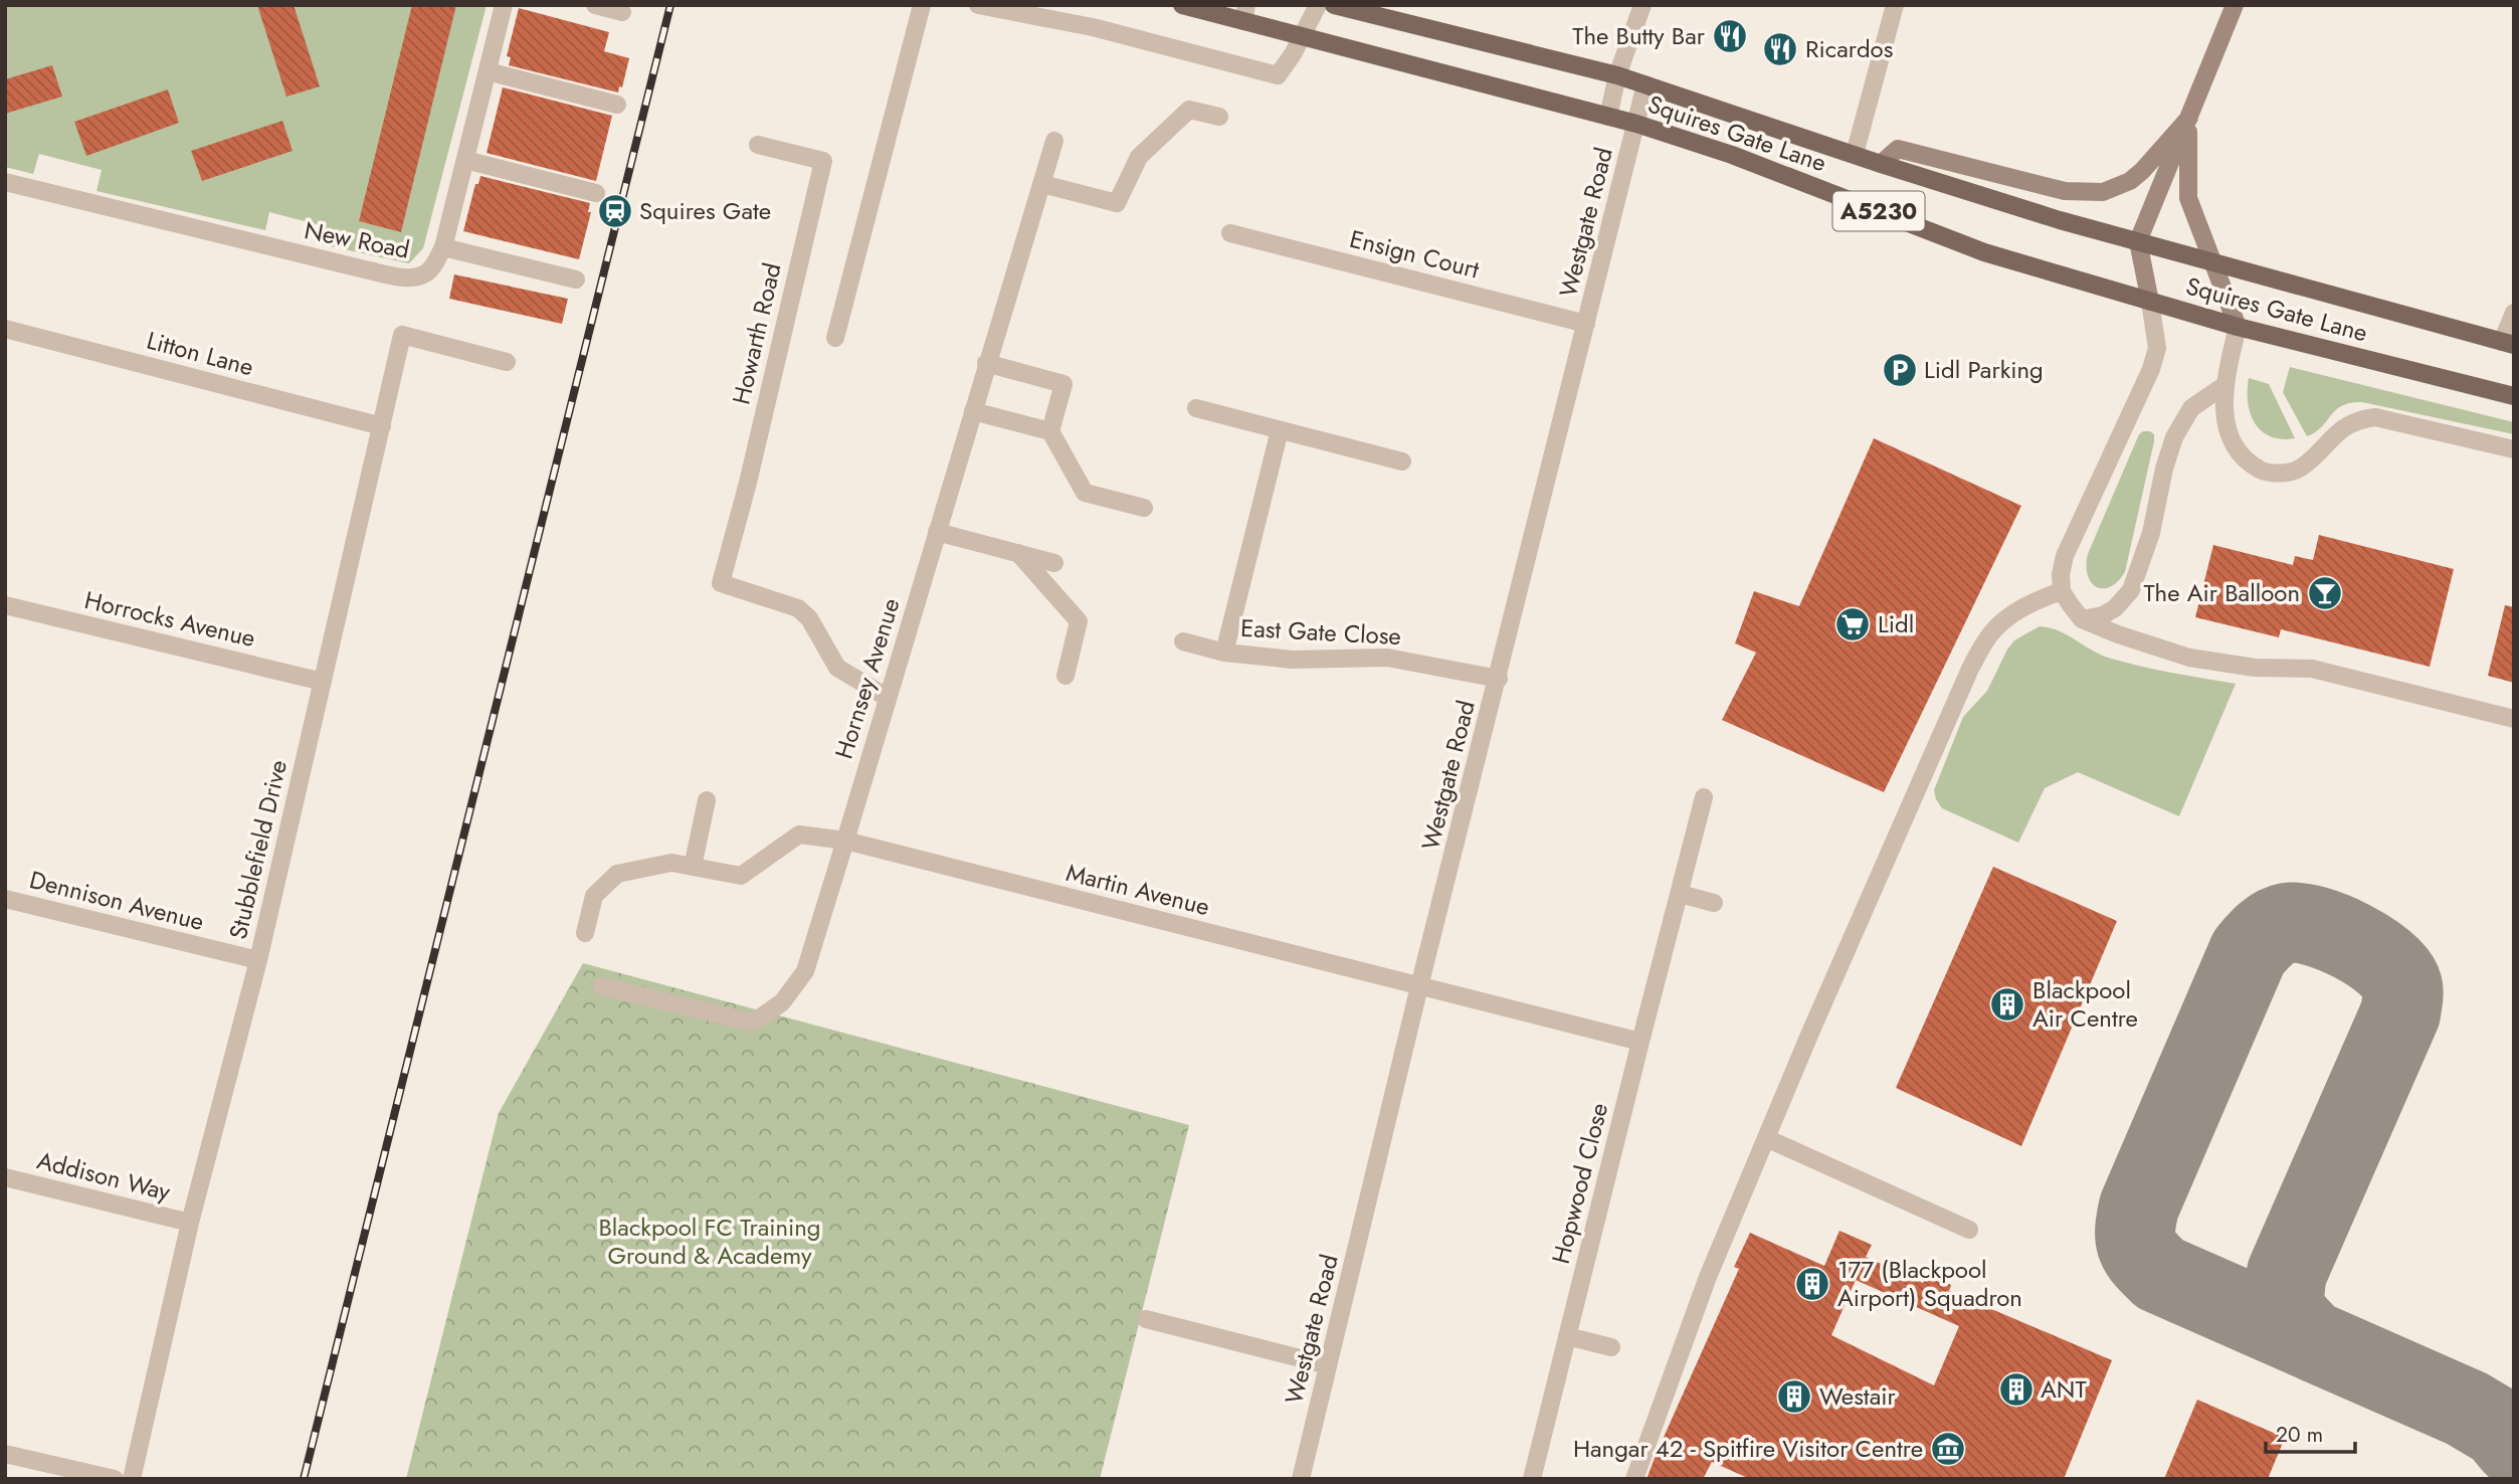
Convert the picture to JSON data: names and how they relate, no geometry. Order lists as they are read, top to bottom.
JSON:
{
  "streets": {
    "main road": ["Squires Gate Lane", "A5230"],
    "street": [
      "Westgate Road",
      "New Road",
      "Ensign Court",
      "Howarth Road",
      "Litton Lane",
      "Horrocks Avenue",
      "East Gate Close",
      "Hornsey Avenue",
      "Stubblefield Drive",
      "Martin Avenue",
      "Dennison Avenue",
      "Addison Way",
      "Hopwood Close"
    ]
  },
  "crossings": [
    ["Squires Gate Lane", "Westgate Road"],
    ["Westgate Road", "Ensign Court"],
    ["Westgate Road", "East Gate Close"],
    ["Westgate Road", "Martin Avenue"],
    ["Howarth Road", "Hornsey Avenue"],
    ["Litton Lane", "Stubblefield Drive"],
    ["Horrocks Avenue", "Stubblefield Drive"],
    ["Hornsey Avenue", "Martin Avenue"],
    ["Stubblefield Drive", "Dennison Avenue"],
    ["Stubblefield Drive", "Addison Way"]
  ],
  "parks": ["Blackpool FC Training Ground & Academy"],
  "places": {
    "restaurant": ["The Butty Bar", "Ricardos"],
    "station": ["Squires Gate"],
    "parking": ["Lidl Parking"],
    "bar": ["The Air Balloon"],
    "supermarket": ["Lidl"],
    "building": [
      "Blackpool Air Centre",
      "177 (Blackpool Airport) Squadron",
      "ANT",
      "Westair"
    ],
    "museum": ["Hangar 42 - Spitfire Visitor Centre"]
  },
  "scale_bar": "20 m"
}
